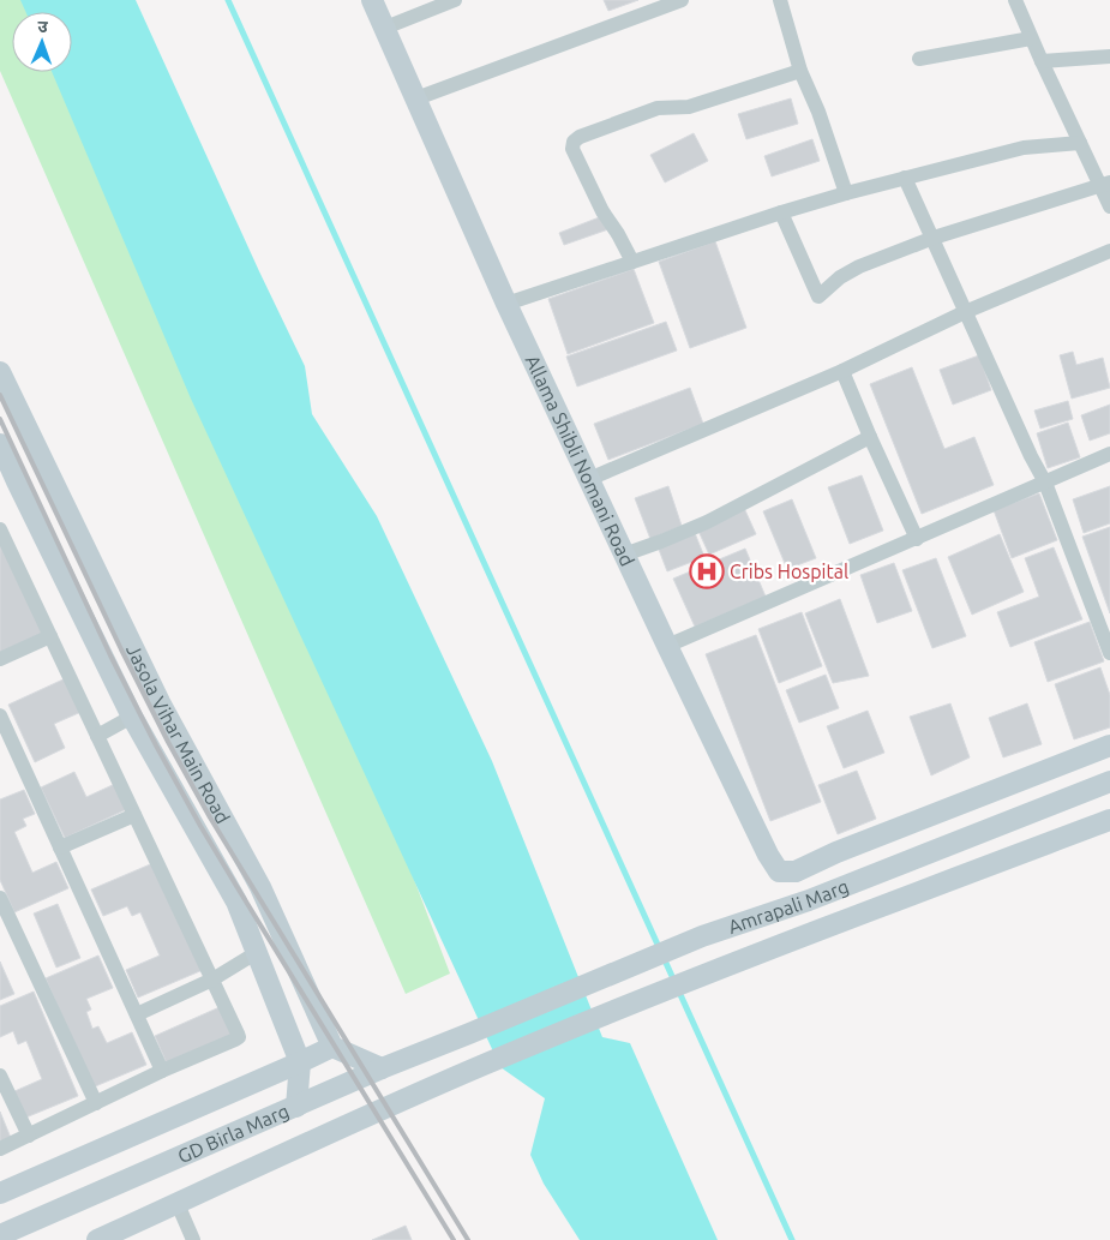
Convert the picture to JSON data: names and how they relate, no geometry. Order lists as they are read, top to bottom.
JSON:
{
  "streets": {
    "street": [
      "Allama Shibli Nomani Road",
      "Jasola Vihar Main Road",
      "Amrapali Marg",
      "GD Birla Marg"
    ]
  },
  "crossings": [
    ["Jasola Vihar Main Road", "GD Birla Marg"],
    ["Amrapali Marg", "GD Birla Marg"]
  ],
  "places": {
    "hospital": ["Cribs Hospital"]
  },
  "north": "top"
}
